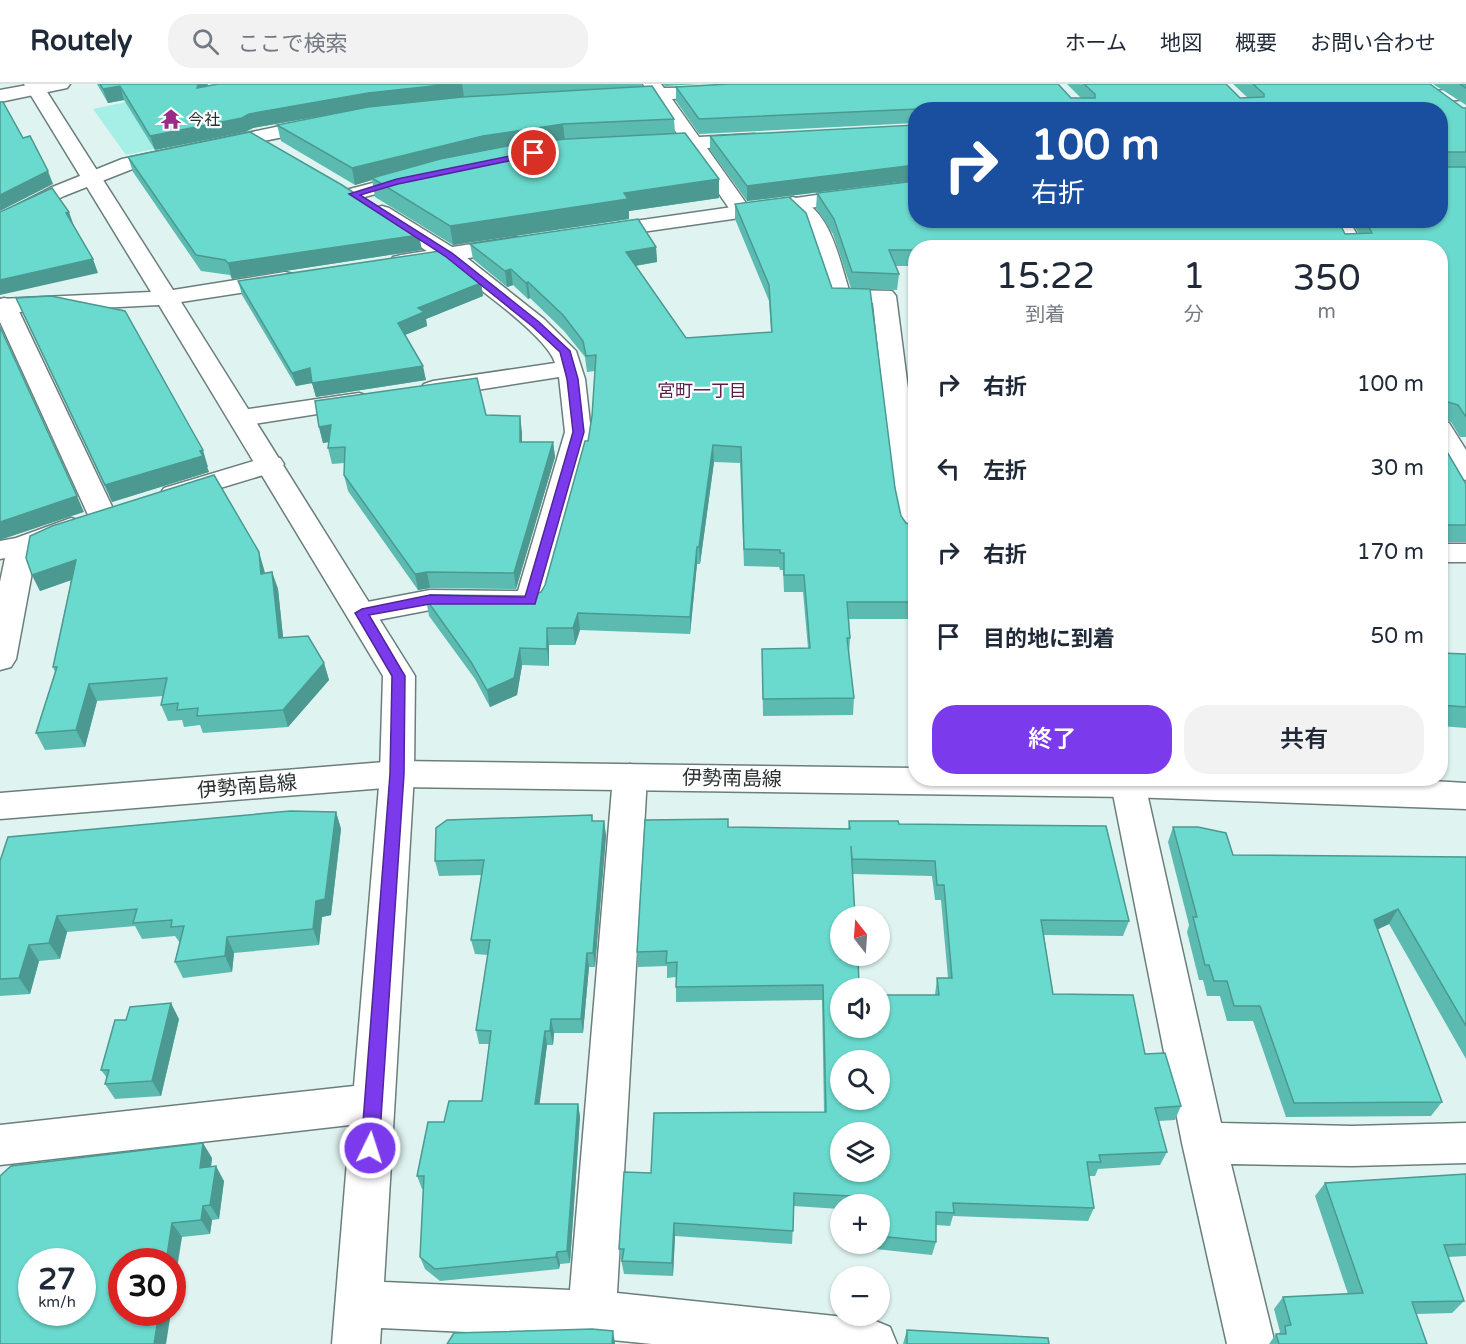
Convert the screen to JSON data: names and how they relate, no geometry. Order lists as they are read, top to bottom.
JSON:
{
  "streets": {
    "street": ["伊勢南島線"]
  },
  "districts": ["宮町一丁目"],
  "places": {
    "temple": ["今社"]
  },
  "north": "top",
  "page": {
    "header": "Routely",
    "search": "ここで検索",
    "nav": [
      "ホーム",
      "地図",
      "概要",
      "お問い合わせ"
    ],
    "turn": ["100 m", "右折"],
    "eta": [
      "15:22",
      "到着",
      "1",
      "分",
      "350",
      "m"
    ],
    "list": [
      {
        "name": "右折",
        "value": "100 m"
      },
      {
        "name": "左折",
        "value": "30 m"
      },
      {
        "name": "右折",
        "value": "170 m"
      },
      {
        "name": "目的地に到着",
        "value": "50 m"
      }
    ],
    "buttons": ["終了", "共有"],
    "map_buttons": ["+", "−"],
    "speed": "27 km/h",
    "limit": "30"
  }
}
